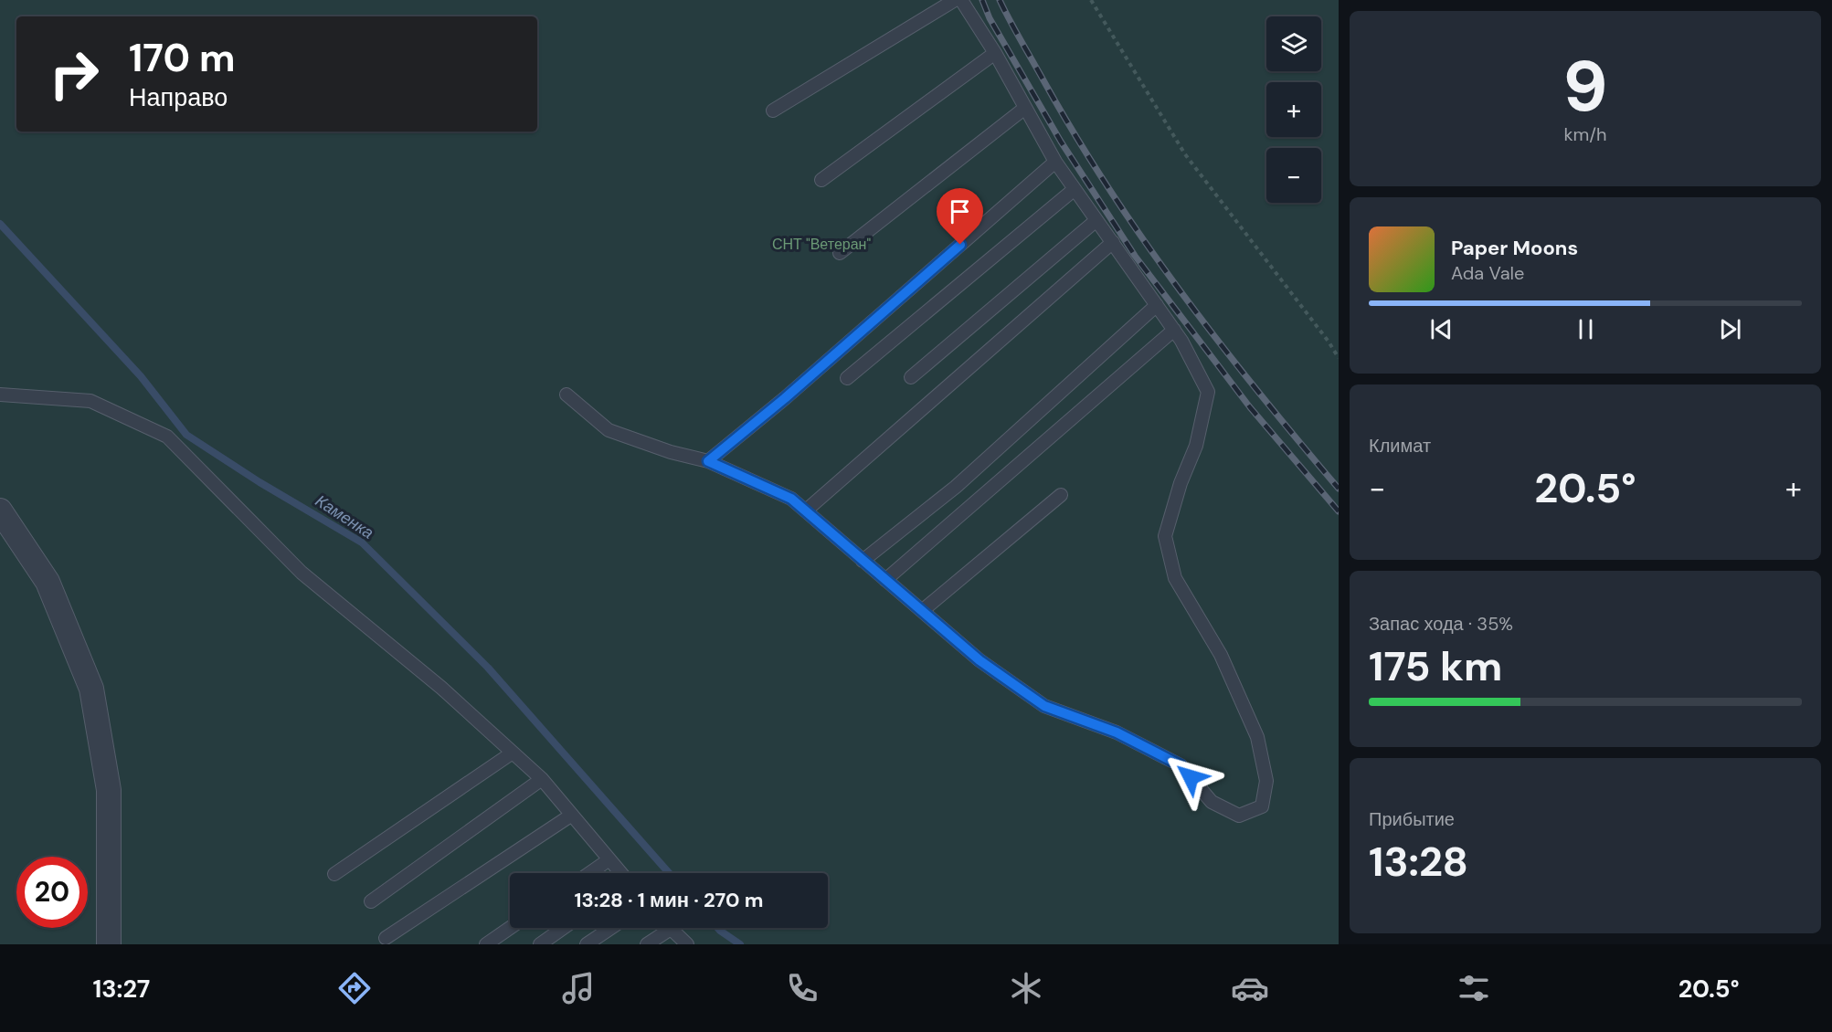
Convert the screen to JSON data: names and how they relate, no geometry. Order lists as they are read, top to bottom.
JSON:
{
  "water": ["Каменка"],
  "parks": ["СНТ \"Ветеран\""],
  "page": {
    "tile": [
      ["9", "km/h"],
      "Климат",
      ["Запас хода · 35%", "175 km"],
      ["Прибытие", "13:28"]
    ],
    "map_buttons": ["+", "−"],
    "turn": ["170 m", "Направо"],
    "song": ["Paper Moons", "Ada Vale"],
    "heat": ["−", "20.5°", "+"],
    "limit": "20",
    "trip": "13:28 · 1 мин · 270 m",
    "tabs": ["13:27", "20.5°"]
  }
}
